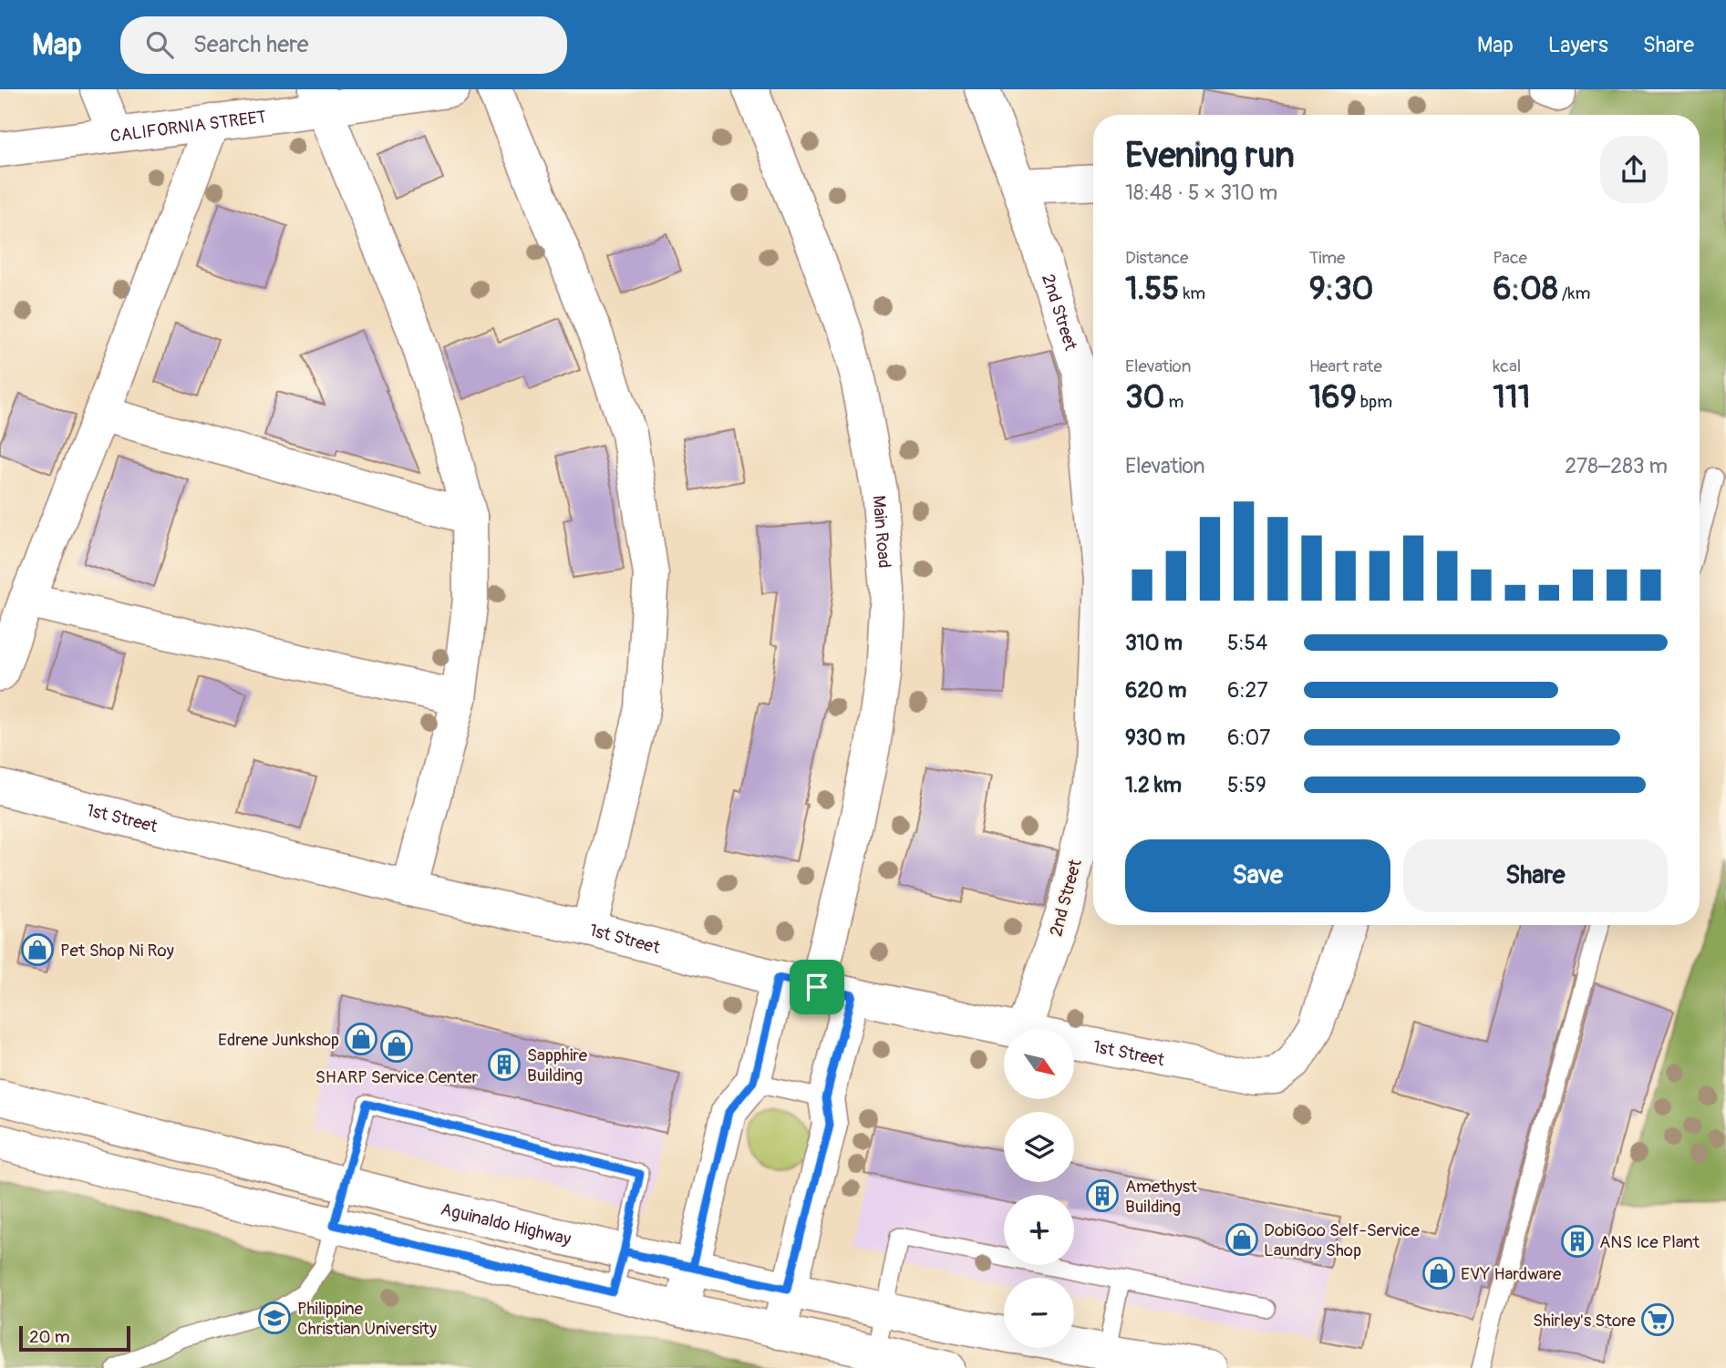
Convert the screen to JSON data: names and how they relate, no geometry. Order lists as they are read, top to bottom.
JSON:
{
  "streets": {
    "street": [
      "CALIFORNIA STREET",
      "2nd Street",
      "Main Road",
      "1st Street",
      "Aguinaldo Highway"
    ]
  },
  "crossings": [
    ["Main Road", "1st Street"]
  ],
  "places": {
    "shop": [
      "Pet Shop Ni Roy",
      "Edrene Junkshop",
      "SHARP Service Center",
      "DobiGoo Self-Service Laundry Shop",
      "EVY Hardware"
    ],
    "building": ["Sapphire Building", "Amethyst Building", "ANS Ice Plant"],
    "school or university": ["Philippine Christian University"],
    "supermarket": ["Shirley's Store"]
  },
  "scale_bar": "20 m",
  "north": "bottom right",
  "page": {
    "header": "Map",
    "search": "Search here",
    "nav": ["Map", "Layers", "Share"],
    "heading": ["Evening run", "18:48 · 5 × 310 m"],
    "stats": [
      ["Distance", "1.55 km"],
      ["Time", "9:30"],
      ["Pace", "6:08 /km"],
      ["Elevation", "30 m"],
      ["Heart rate", "169 bpm"],
      ["kcal", "111"]
    ],
    "chart": ["Elevation", "278–283 m"],
    "list": [
      {
        "name": "310 m",
        "note": "5:54"
      },
      {
        "name": "620 m",
        "note": "6:27"
      },
      {
        "name": "930 m",
        "note": "6:07"
      },
      {
        "name": "1.2 km",
        "note": "5:59"
      }
    ],
    "buttons": ["Save", "Share"],
    "map_buttons": ["+", "−"],
    "scale": "20 m"
  }
}
